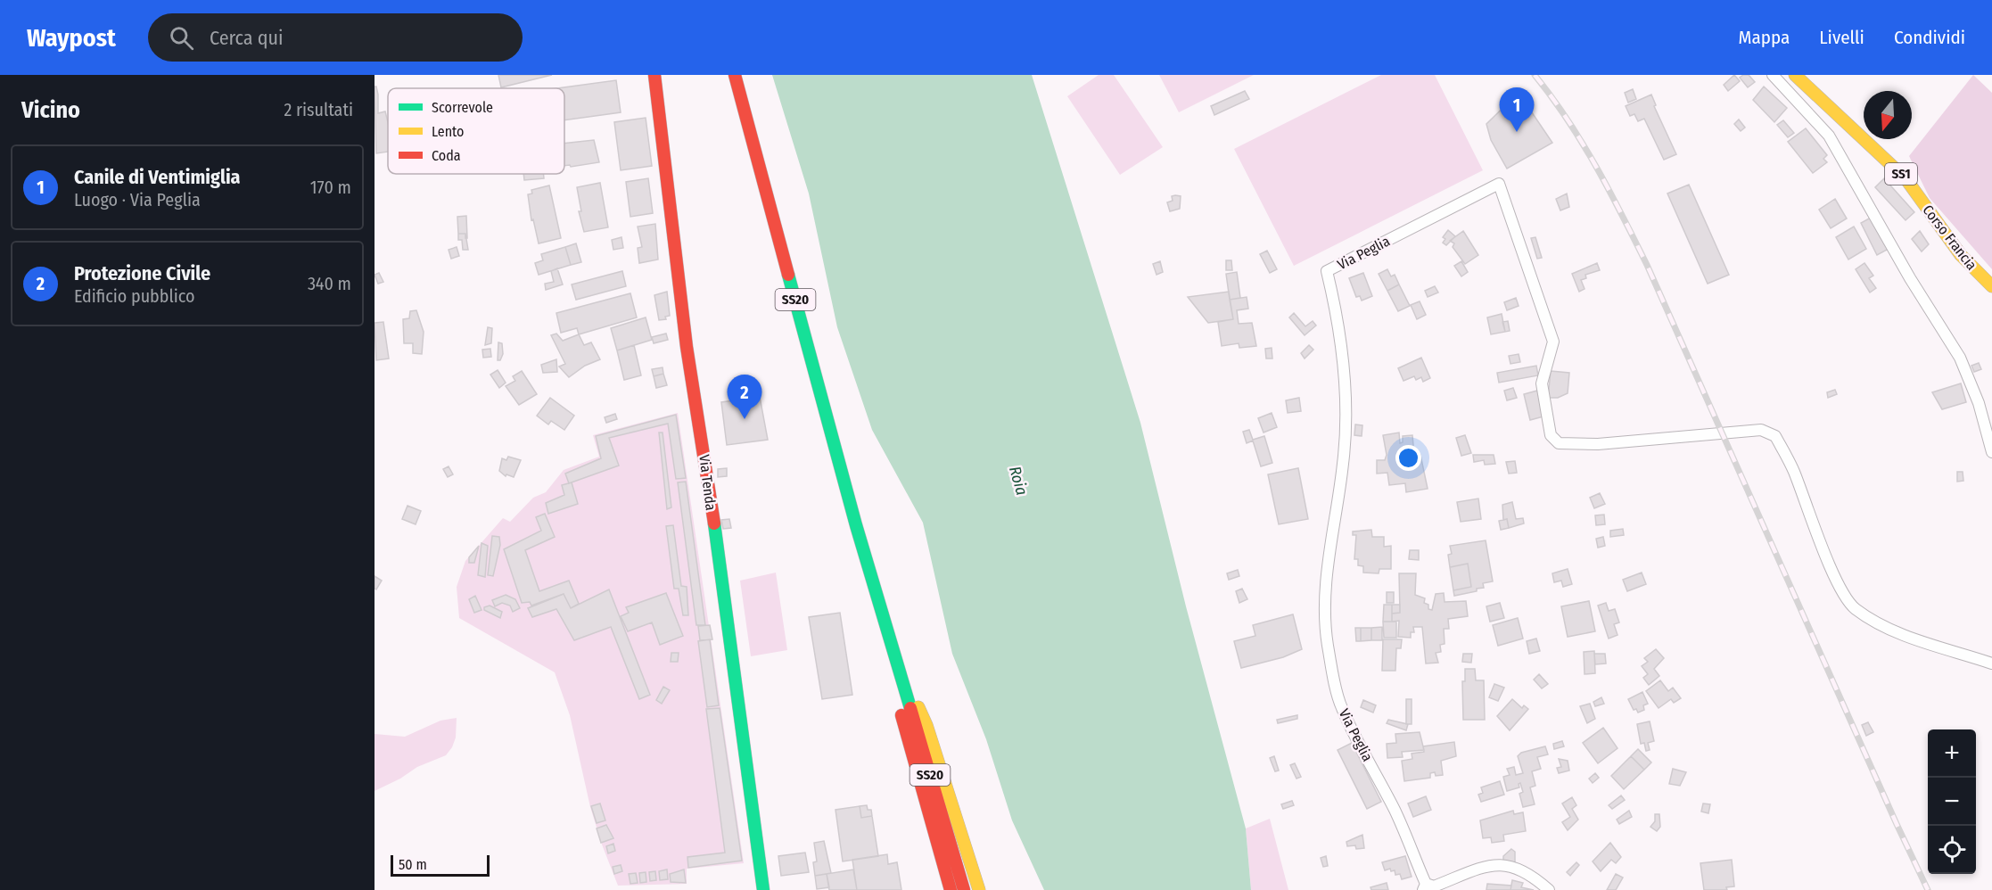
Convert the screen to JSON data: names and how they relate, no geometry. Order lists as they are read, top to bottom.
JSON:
{
  "streets": {
    "main road": [
      "SS1",
      "Corso Francia",
      "SS20",
      "Via Tenda"
    ],
    "street": ["Via Peglia"]
  },
  "water": ["Roia"],
  "legend": ["Scorrevole", "Lento", "Coda"],
  "scale_bar": "50 m",
  "north": "bottom",
  "page": {
    "header": "Waypost",
    "search": "Cerca qui",
    "nav": ["Mappa", "Livelli", "Condividi"],
    "heading": ["Vicino", "2 risultati"],
    "pins": ["1", "2"],
    "list": [
      {
        "mark": "1",
        "name": "Canile di Ventimiglia",
        "note": "Luogo · Via Peglia",
        "value": "170 m"
      },
      {
        "mark": "2",
        "name": "Protezione Civile",
        "note": "Edificio pubblico",
        "value": "340 m"
      }
    ],
    "map_buttons": ["+", "−"],
    "scale": "50 m"
  }
}
